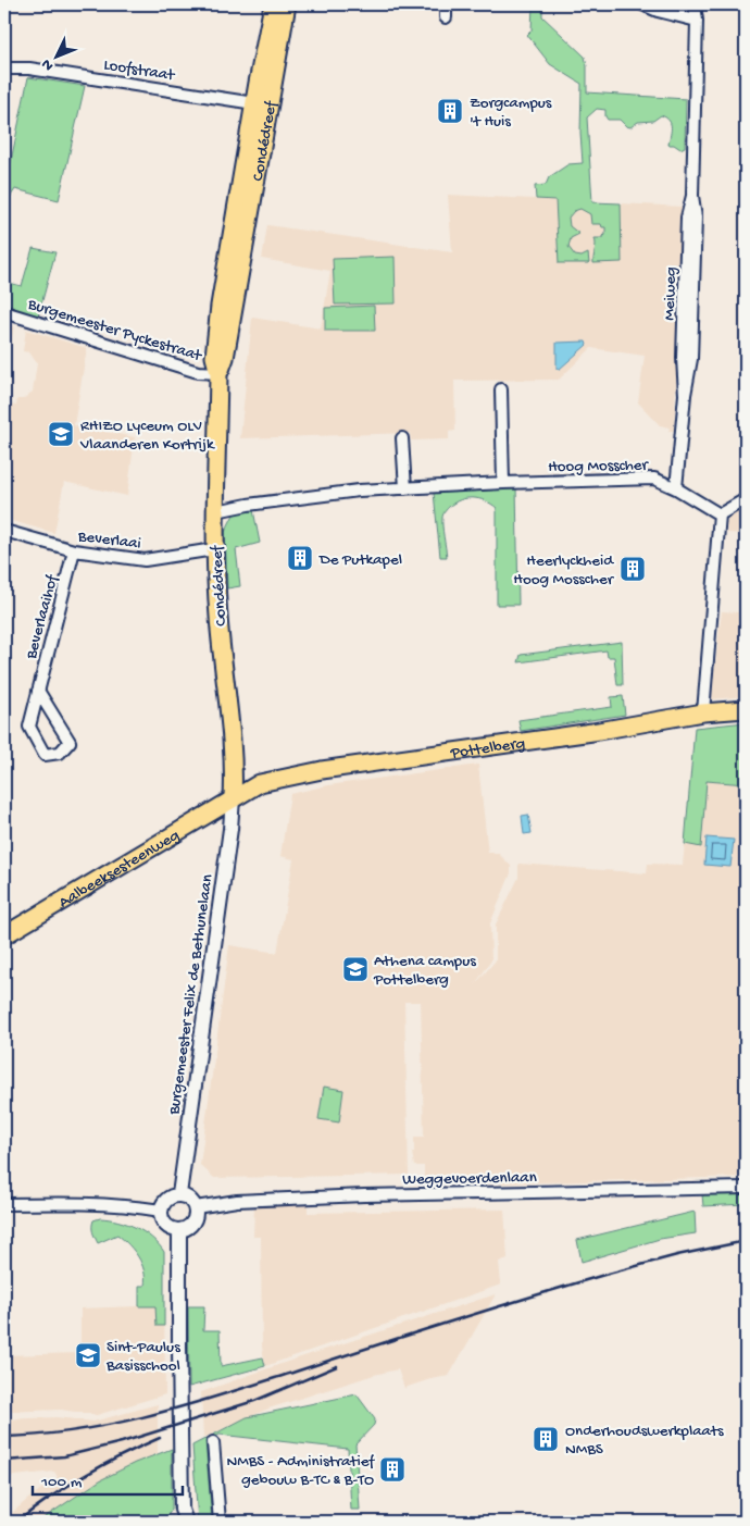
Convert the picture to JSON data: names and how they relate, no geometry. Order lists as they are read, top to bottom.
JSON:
{
  "streets": {
    "main road": ["Condédreef", "Pottelberg", "Aalbeeksesteenweg"],
    "street": [
      "Loofstraat",
      "Meiweg",
      "Burgemeester Pyckestraat",
      "Hoog Mosscher",
      "Beverlaai",
      "Beverlaaihof",
      "Burgemeester Felix de Bethunelaan",
      "Weggevoerdenlaan"
    ]
  },
  "crossings": [
    ["Loofstraat", "Condédreef"],
    ["Condédreef", "Burgemeester Pyckestraat"],
    ["Condédreef", "Hoog Mosscher"],
    ["Condédreef", "Beverlaai"],
    ["Condédreef", "Pottelberg"],
    ["Condédreef", "Aalbeeksesteenweg"],
    ["Condédreef", "Burgemeester Felix de Bethunelaan"],
    ["Meiweg", "Hoog Mosscher"],
    ["Beverlaai", "Beverlaaihof"],
    ["Pottelberg", "Aalbeeksesteenweg"],
    ["Pottelberg", "Burgemeester Felix de Bethunelaan"],
    ["Aalbeeksesteenweg", "Burgemeester Felix de Bethunelaan"],
    ["Burgemeester Felix de Bethunelaan", "Weggevoerdenlaan"]
  ],
  "places": {
    "building": [
      "Zorgcampus 't Huis",
      "De Putkapel",
      "Heerlyckheid Hoog Mosscher",
      "Onderhoudswerkplaats NMBS",
      "NMBS - Administratief gebouw B-TC & B-TO"
    ],
    "school or university": ["RHIZO Lyceum OLV Vlaanderen Kortrijk", "Athena campus Pottelberg", "Sint-Paulus Basisschool"]
  },
  "scale_bar": "100 m",
  "north": "bottom left"
}
